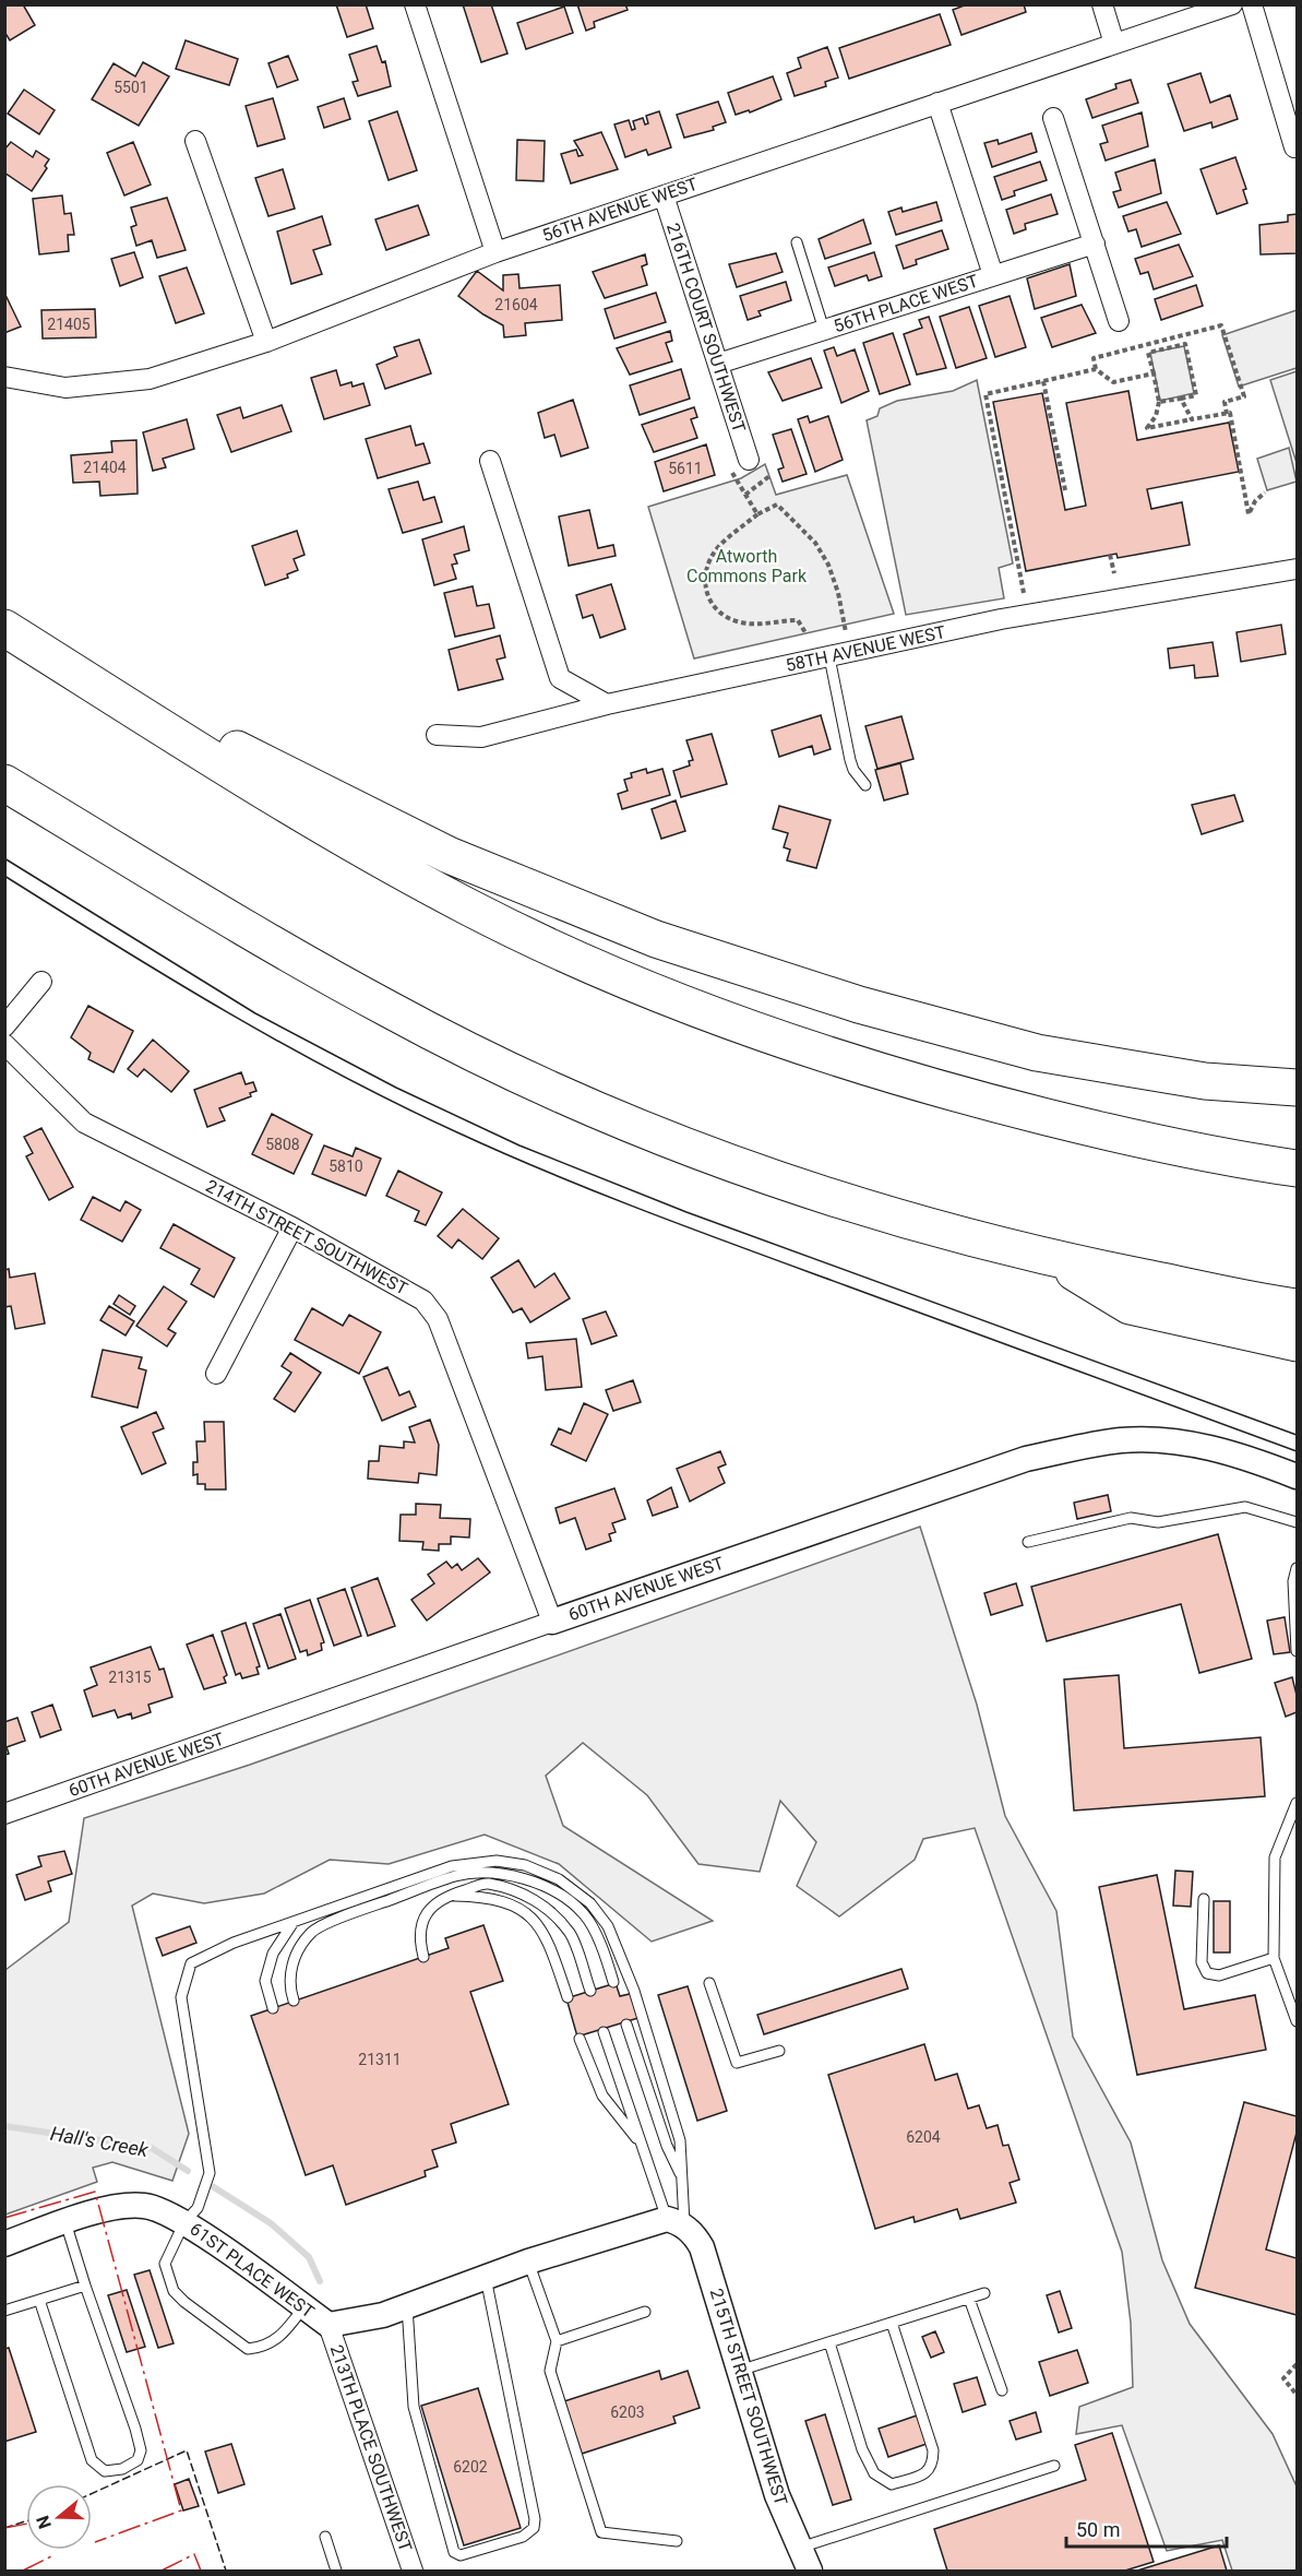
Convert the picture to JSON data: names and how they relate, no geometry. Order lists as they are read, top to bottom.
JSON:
{
  "streets": {
    "street": [
      "56TH AVENUE WEST",
      "56TH PLACE WEST",
      "216TH COURT SOUTHWEST",
      "58TH AVENUE WEST",
      "214TH STREET SOUTHWEST",
      "60TH AVENUE WEST",
      "61ST PLACE WEST",
      "215TH STREET SOUTHWEST",
      "213TH PLACE SOUTHWEST"
    ]
  },
  "crossings": [
    ["56TH AVENUE WEST", "216TH COURT SOUTHWEST"],
    ["56TH PLACE WEST", "216TH COURT SOUTHWEST"],
    ["214TH STREET SOUTHWEST", "60TH AVENUE WEST"],
    ["61ST PLACE WEST", "215TH STREET SOUTHWEST"],
    ["61ST PLACE WEST", "213TH PLACE SOUTHWEST"]
  ],
  "water": ["Hall's Creek"],
  "parks": ["Atworth Commons Park"],
  "house_numbers": [
    "5501",
    "21604",
    "21405",
    "21404",
    "5611",
    "5808",
    "5810",
    "21315",
    "21311",
    "6204",
    "6203",
    "6202"
  ],
  "scale_bar": "50 m",
  "north": "left"
}
